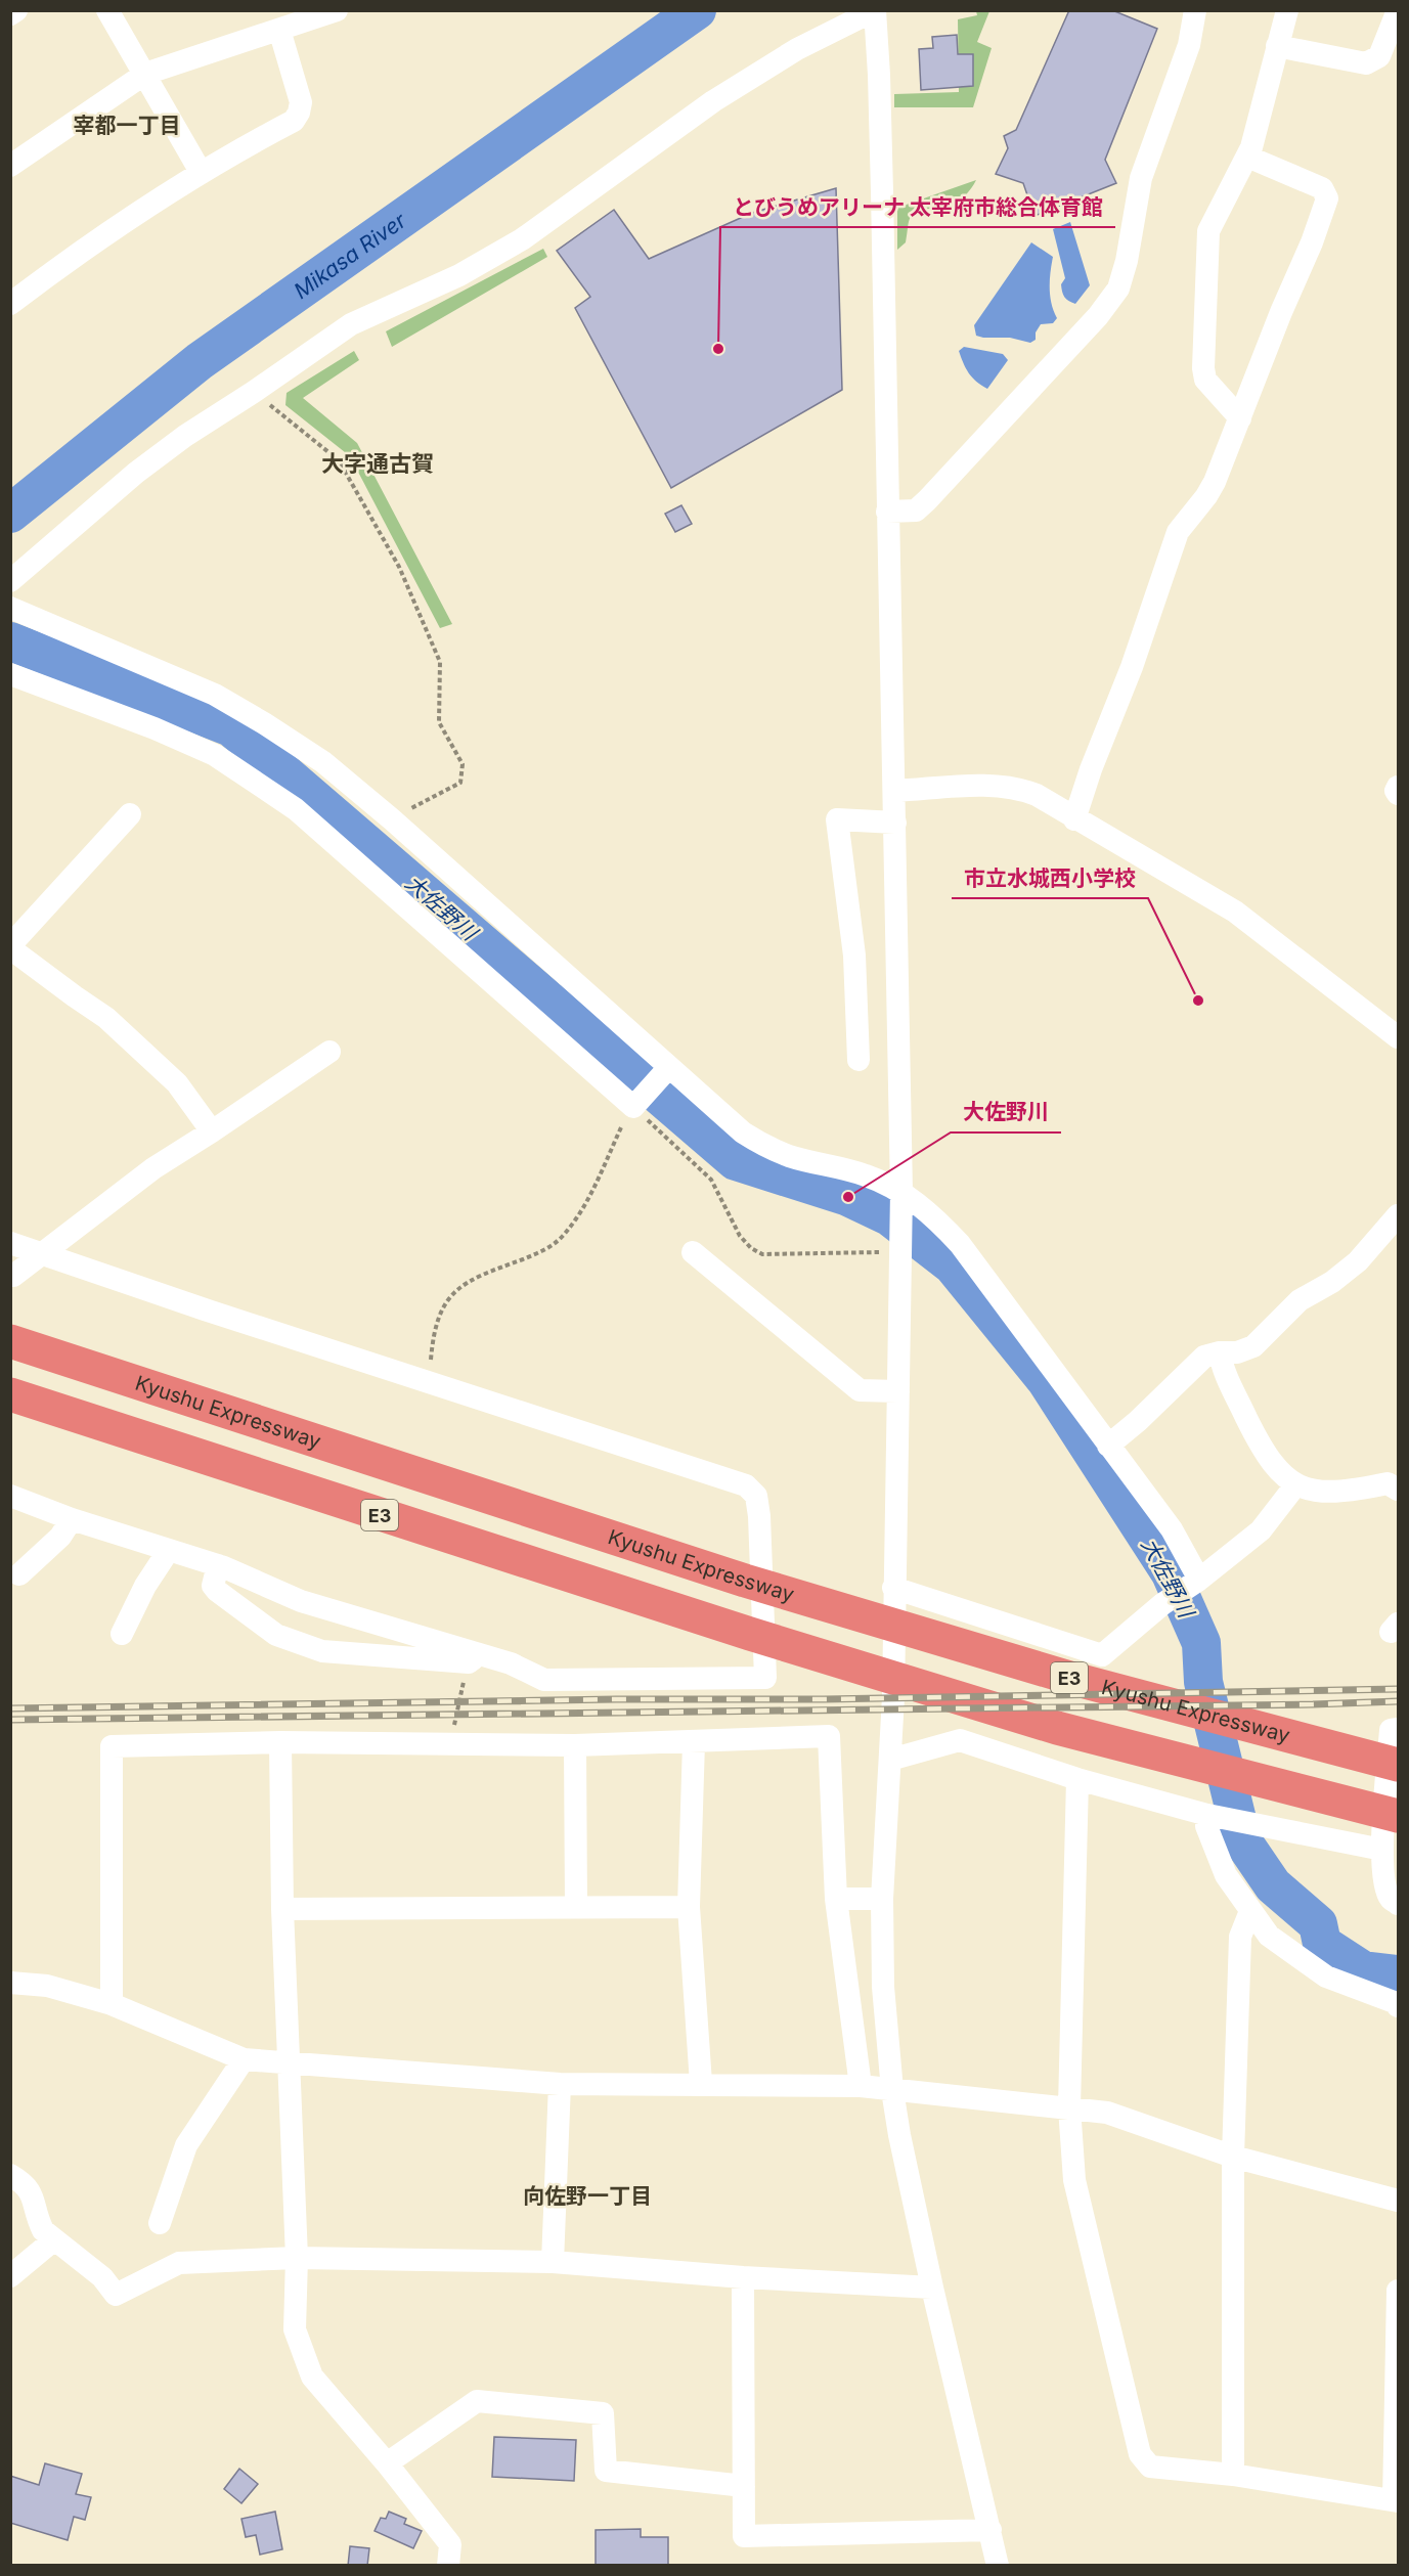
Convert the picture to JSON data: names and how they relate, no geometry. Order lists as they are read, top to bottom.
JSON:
{
  "streets": {
    "highway": ["Kyushu Expressway", "E3"]
  },
  "districts": ["宰都一丁目", "大字通古賀", "向佐野一丁目"],
  "water": ["Mikasa River", "大佐野川"],
  "places": ["とびうめアリーナ 太宰府市総合体育館", "市立水城西小学校", "大佐野川"]
}
